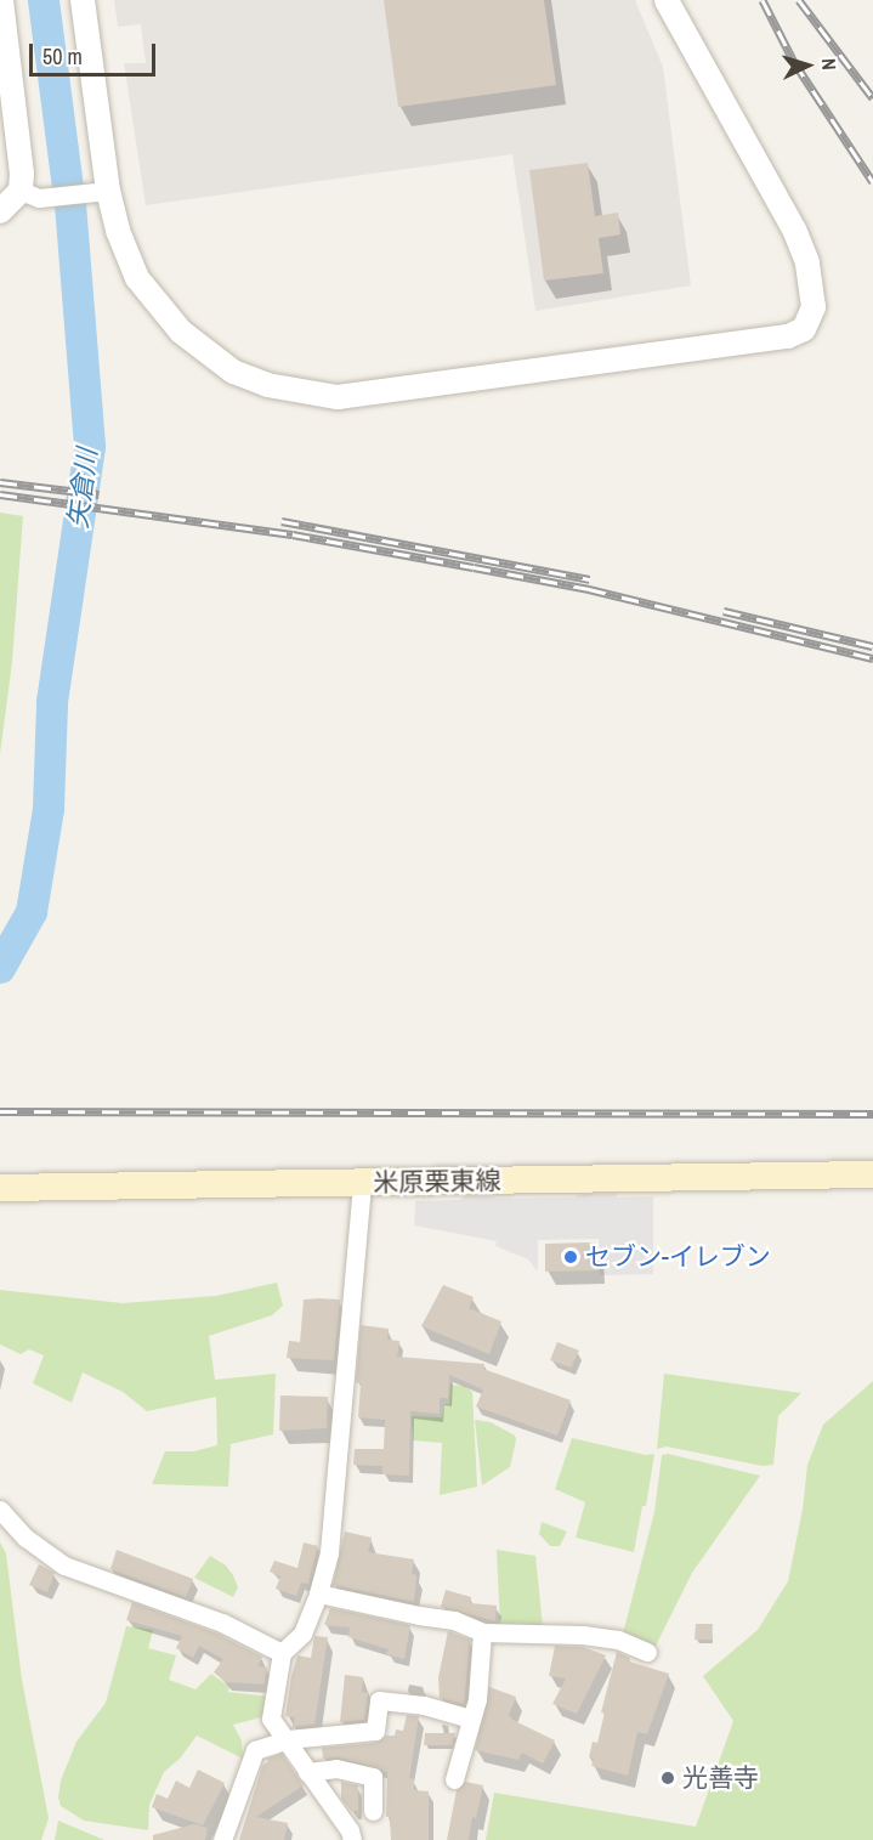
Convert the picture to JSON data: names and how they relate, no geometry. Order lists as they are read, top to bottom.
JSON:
{
  "streets": {
    "main road": ["米原栗東線"]
  },
  "water": ["矢倉川"],
  "places": ["セブン-イレブン", "光善寺"],
  "scale_bar": "50 m",
  "north": "right"
}
